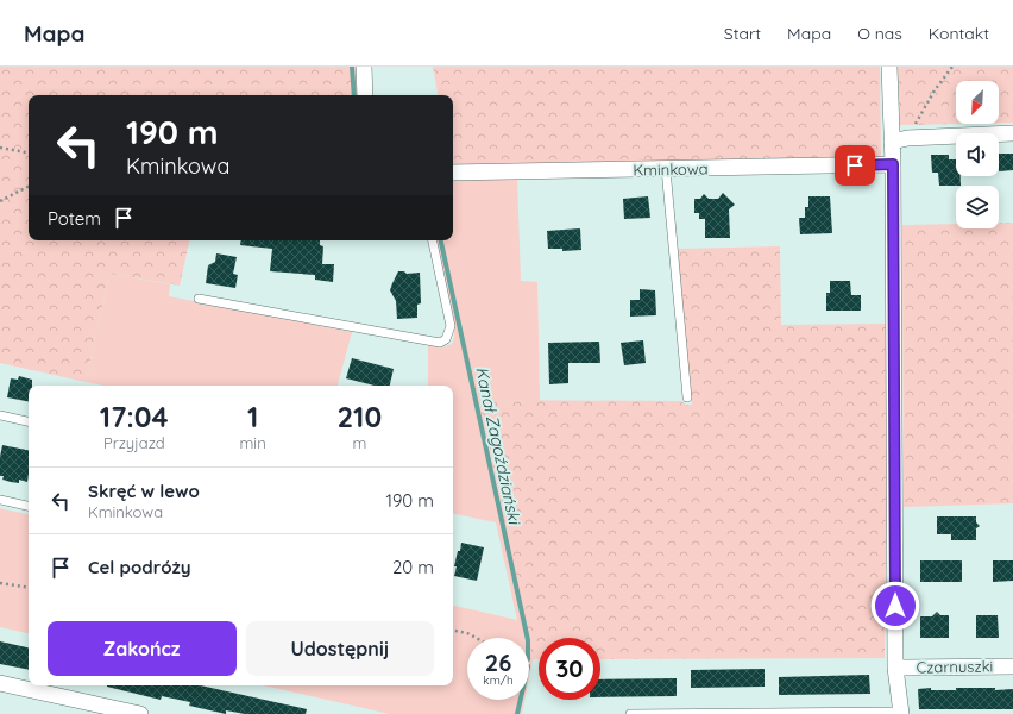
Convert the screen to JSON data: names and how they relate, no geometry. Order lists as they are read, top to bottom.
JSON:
{
  "streets": {
    "street": ["Kminkowa", "Czarnuszki"]
  },
  "water": ["Kanał Zagoździański"],
  "north": "bottom left",
  "page": {
    "header": "Mapa",
    "nav": [
      "Start",
      "Mapa",
      "O nas",
      "Kontakt"
    ],
    "turn": ["190 m", "Kminkowa"],
    "then": "Potem",
    "eta": [
      "17:04",
      "Przyjazd",
      "1",
      "min",
      "210",
      "m"
    ],
    "list": [
      {
        "name": "Skręć w lewo",
        "note": "Kminkowa",
        "value": "190 m"
      },
      {
        "name": "Cel podróży",
        "value": "20 m"
      }
    ],
    "buttons": ["Zakończ", "Udostępnij"],
    "speed": "26 km/h",
    "limit": "30"
  }
}
